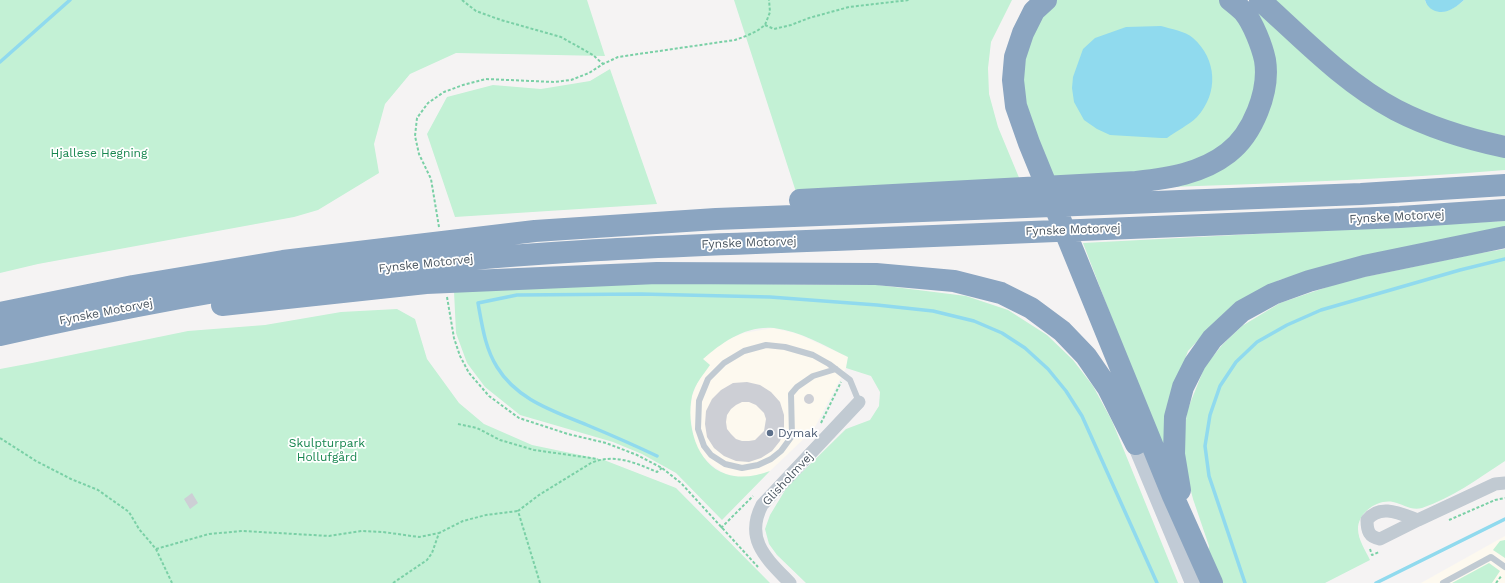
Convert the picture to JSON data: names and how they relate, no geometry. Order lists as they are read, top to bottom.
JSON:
{
  "streets": {
    "highway": ["Fynske Motorvej"],
    "street": ["Glisholmvej"]
  },
  "parks": ["Hjallese Hegning", "Skulpturpark Hollufgård"],
  "places": ["Dymak"]
}
